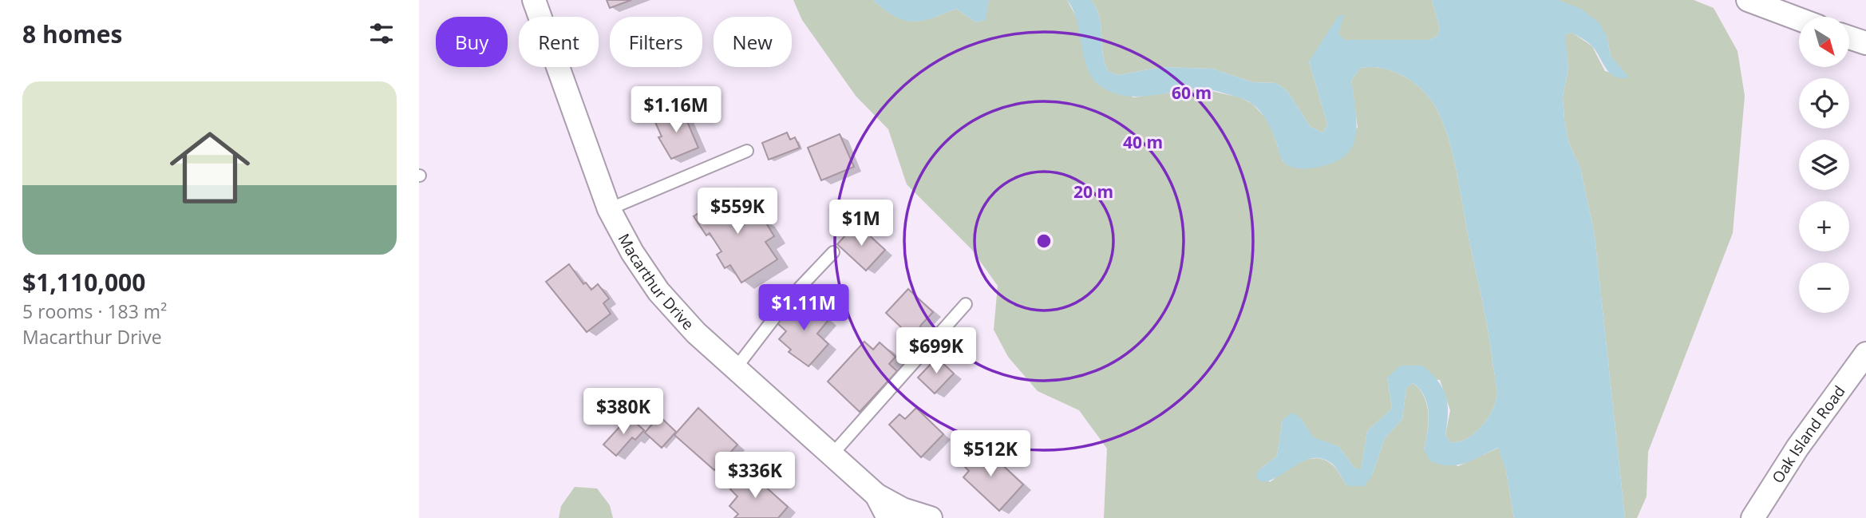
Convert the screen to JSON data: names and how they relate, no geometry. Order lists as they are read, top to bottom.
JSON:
{
  "streets": {
    "street": ["Macarthur Drive", "Oak Island Road"]
  },
  "north": "bottom right",
  "page": {
    "heading": "8 homes",
    "map_buttons": ["+", "−"],
    "chip": [
      "Buy",
      "Rent",
      "Filters",
      "New"
    ],
    "list": [
      {
        "name": "$1,110,000",
        "note": "5 rooms · 183 m² · Macarthur Drive"
      }
    ],
    "price": [
      "$1.16M",
      "$559K",
      "$1M",
      "$1.11M",
      "$699K",
      "$380K",
      "$512K",
      "$336K"
    ]
  },
  "rings": ["60 m", "40 m", "20 m"]
}
